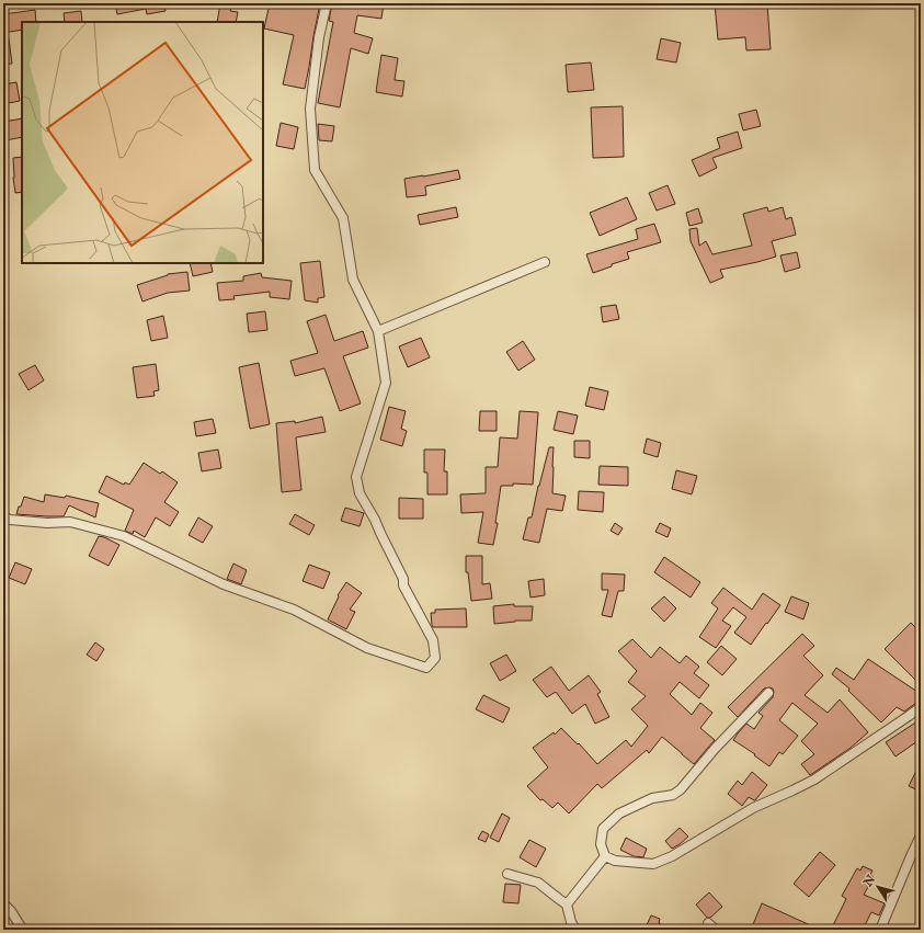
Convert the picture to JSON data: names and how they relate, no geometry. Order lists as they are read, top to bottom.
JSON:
{
  "north": "top left"
}
